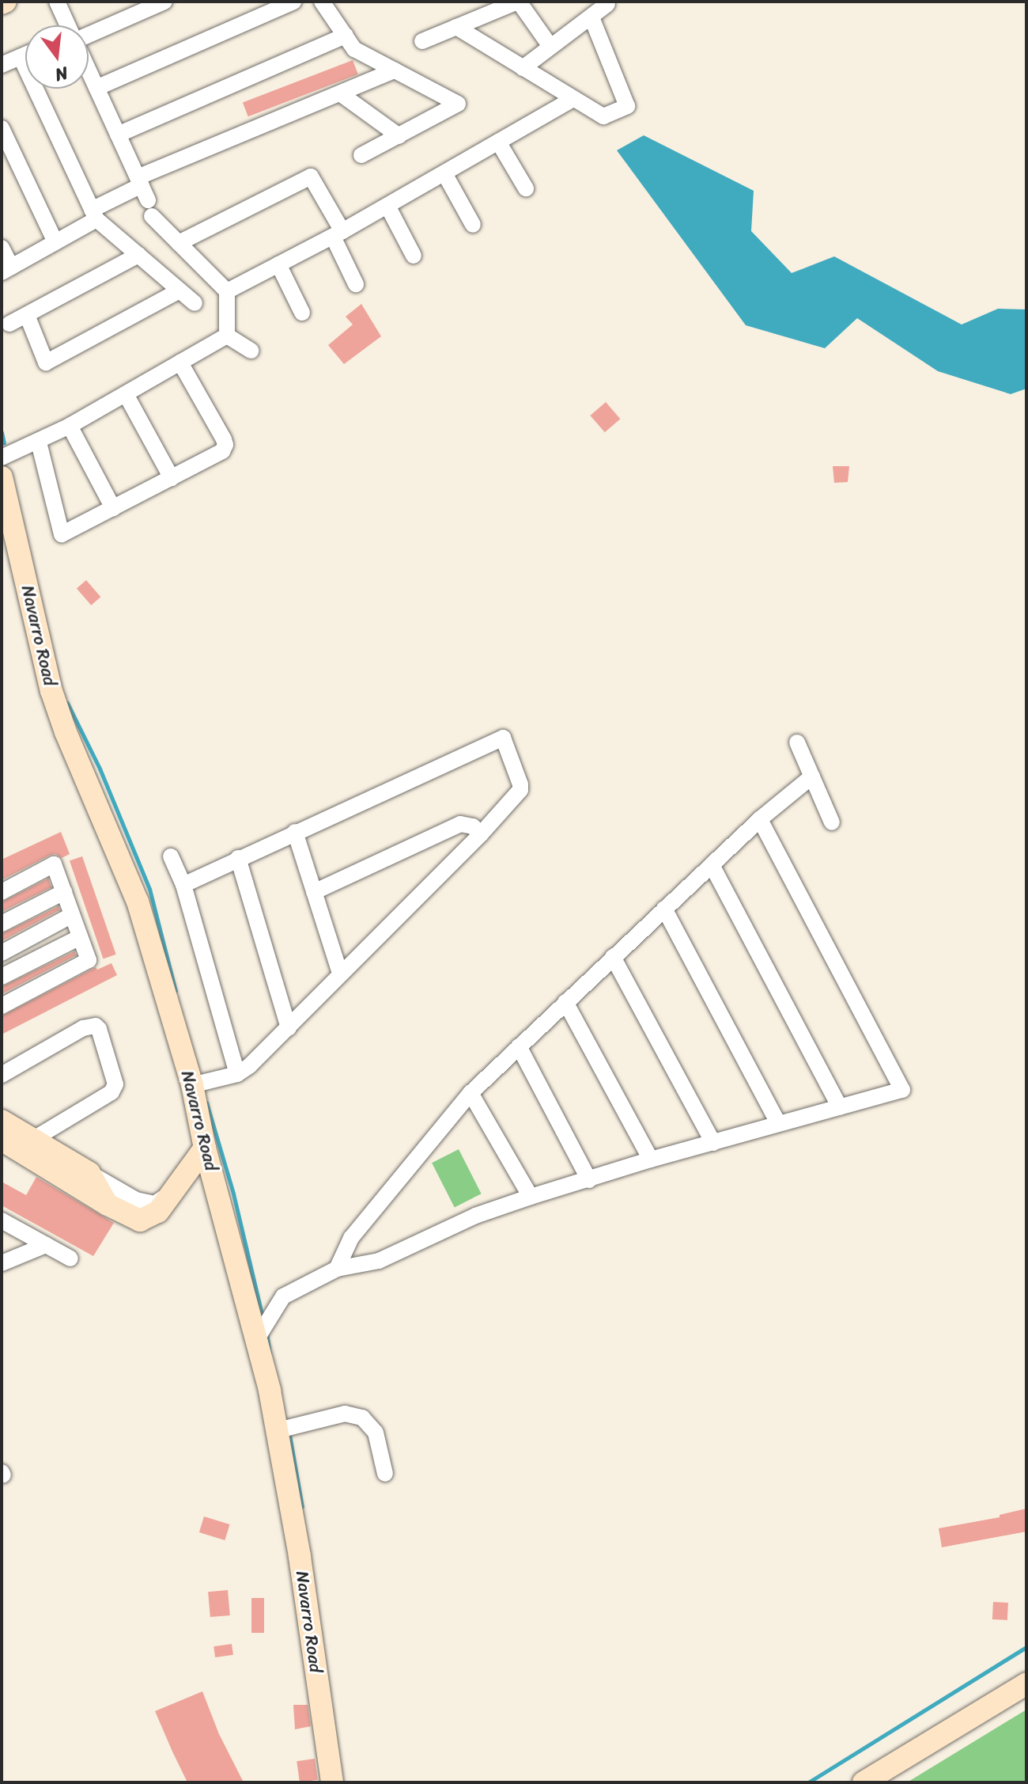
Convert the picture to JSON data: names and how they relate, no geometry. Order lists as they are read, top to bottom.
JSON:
{
  "streets": {
    "street": ["Navarro Road"]
  },
  "north": "bottom"
}
